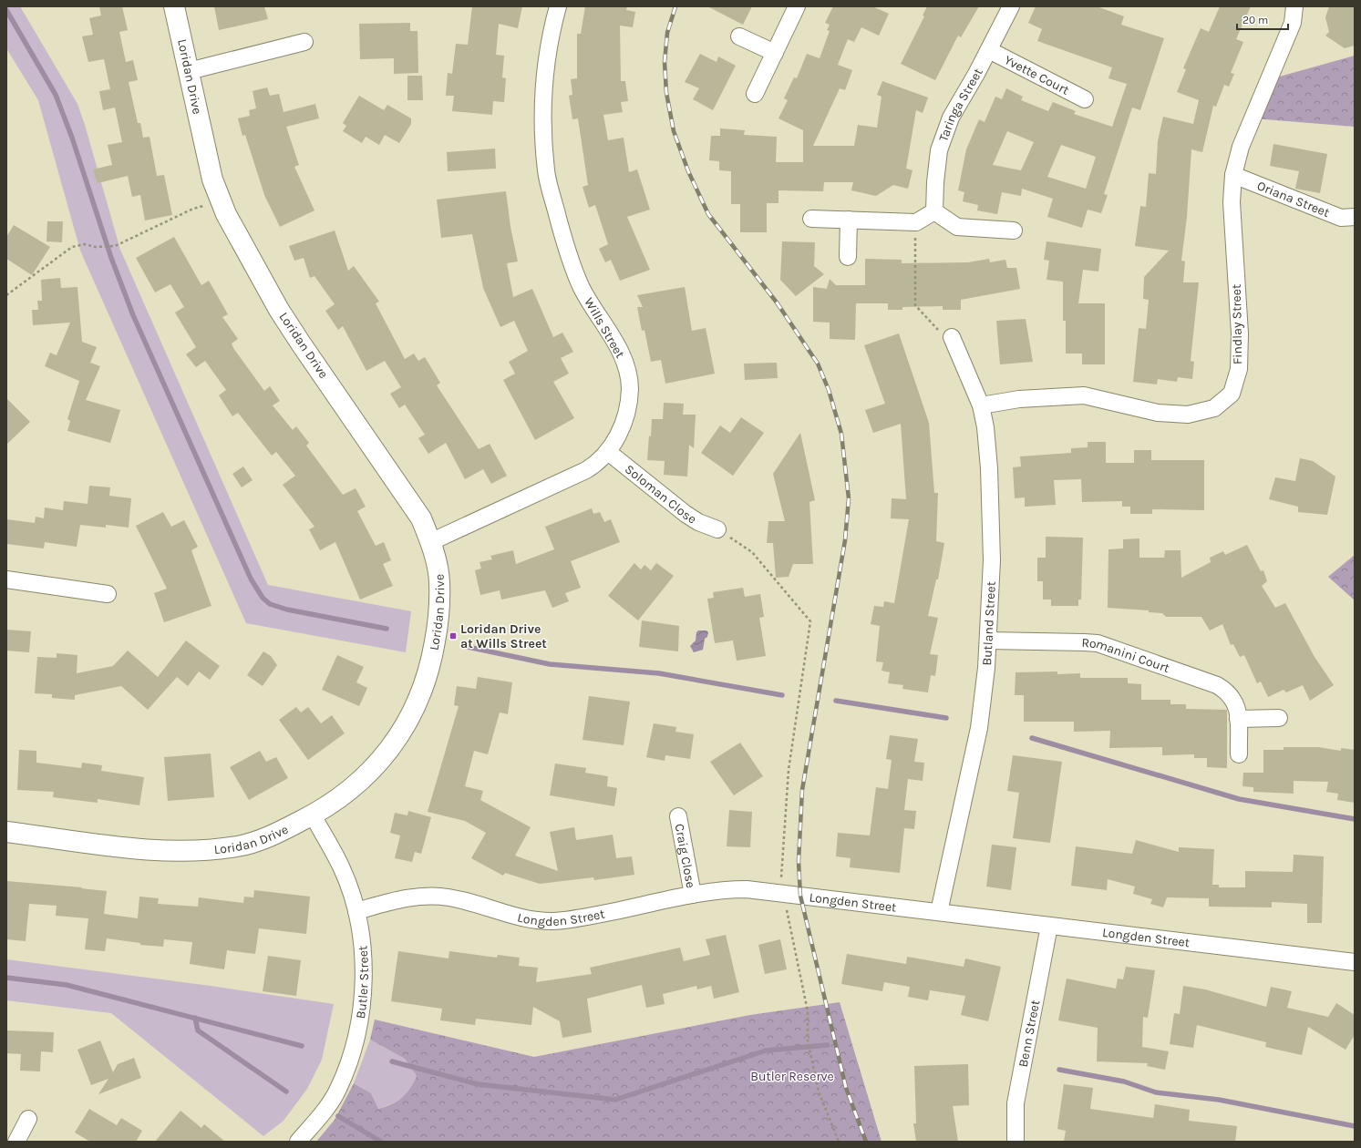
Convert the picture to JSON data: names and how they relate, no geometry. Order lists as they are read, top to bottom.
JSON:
{
  "streets": {
    "street": [
      "Yvette Court",
      "Loridan Drive",
      "Taringa Street",
      "Oriana Street",
      "Findlay Street",
      "Wills Street",
      "Soloman Close",
      "Butland Street",
      "Romanini Court",
      "Craig Close",
      "Longden Street",
      "Butler Street",
      "Benn Street"
    ]
  },
  "crossings": [
    ["Yvette Court", "Taringa Street"],
    ["Loridan Drive", "Wills Street"],
    ["Loridan Drive", "Butler Street"],
    ["Oriana Street", "Findlay Street"],
    ["Findlay Street", "Butland Street"],
    ["Wills Street", "Soloman Close"],
    ["Butland Street", "Romanini Court"],
    ["Butland Street", "Longden Street"],
    ["Craig Close", "Longden Street"],
    ["Longden Street", "Butler Street"],
    ["Longden Street", "Benn Street"]
  ],
  "parks": ["Butler Reserve"],
  "places": {
    "transit": ["Loridan Drive at Wills Street"]
  },
  "scale_bar": "20 m"
}
